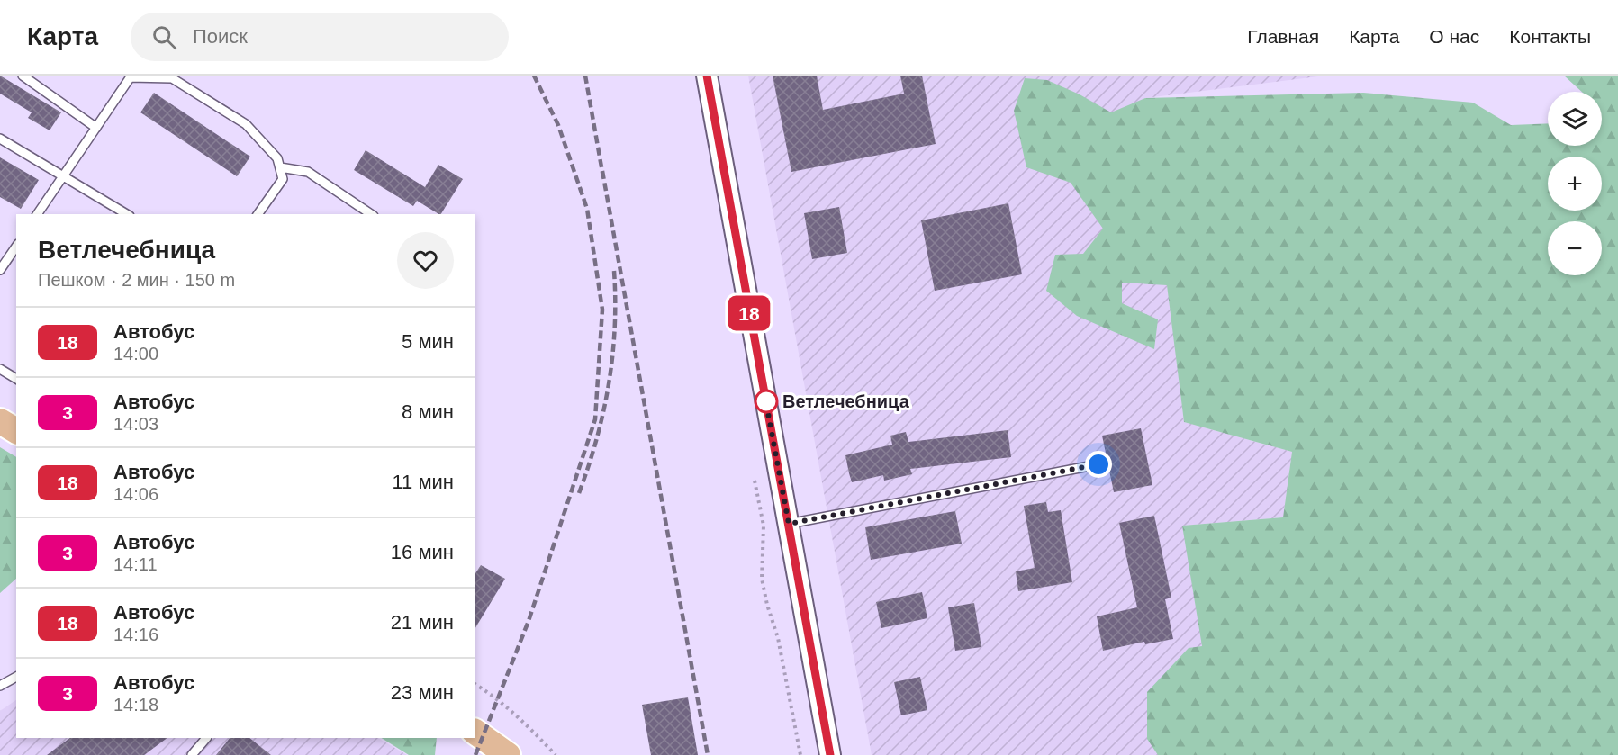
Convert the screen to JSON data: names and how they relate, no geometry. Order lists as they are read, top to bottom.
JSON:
{
  "places": ["Ветлечебница"],
  "lines": ["bus line 18"],
  "page": {
    "header": "Карта",
    "search": "Поиск",
    "nav": [
      "Главная",
      "Карта",
      "О нас",
      "Контакты"
    ],
    "on_map": "18",
    "map_buttons": ["+", "−"],
    "heading": ["Ветлечебница", "Пешком · 2 мин · 150 m"],
    "list": [
      {
        "mark": "18",
        "name": "Автобус",
        "note": "14:00",
        "value": "5 мин"
      },
      {
        "mark": "3",
        "name": "Автобус",
        "note": "14:03",
        "value": "8 мин"
      },
      {
        "mark": "18",
        "name": "Автобус",
        "note": "14:06",
        "value": "11 мин"
      },
      {
        "mark": "3",
        "name": "Автобус",
        "note": "14:11",
        "value": "16 мин"
      },
      {
        "mark": "18",
        "name": "Автобус",
        "note": "14:16",
        "value": "21 мин"
      },
      {
        "mark": "3",
        "name": "Автобус",
        "note": "14:18",
        "value": "23 мин"
      }
    ]
  }
}
